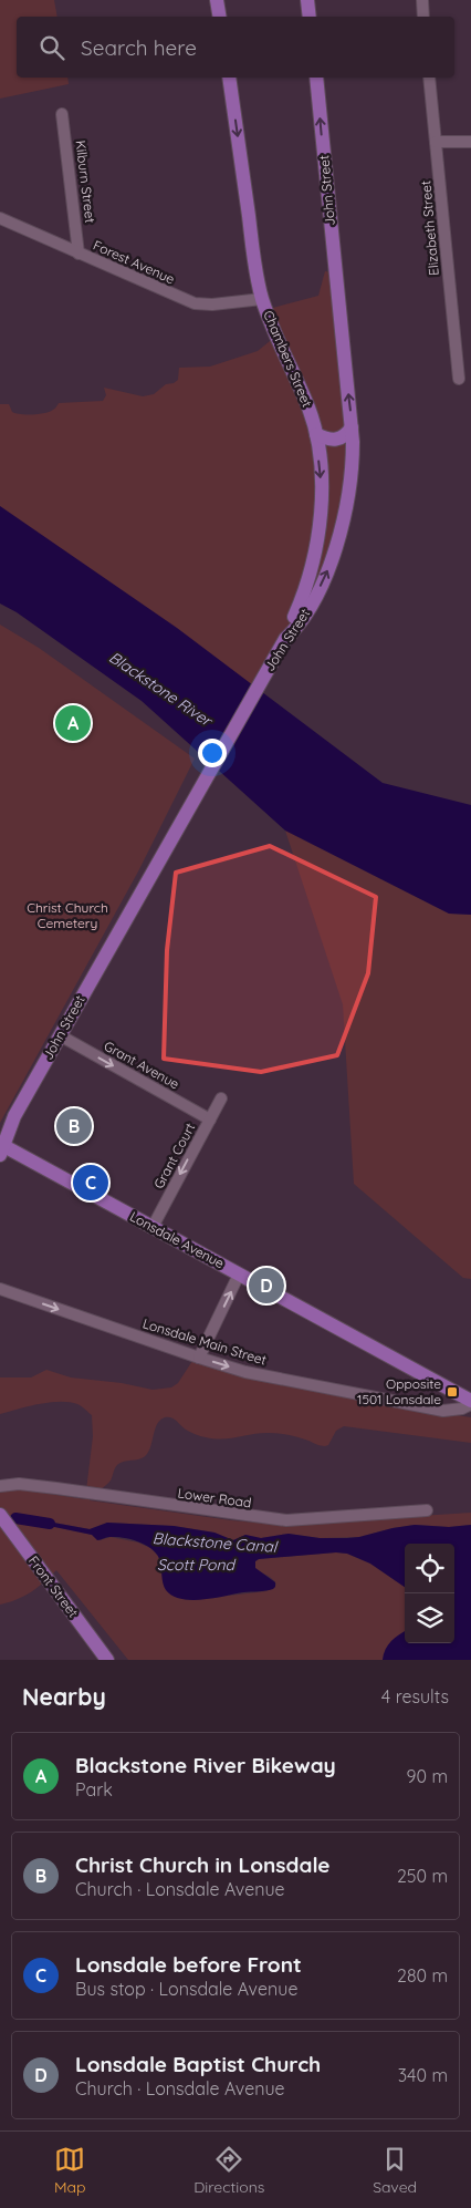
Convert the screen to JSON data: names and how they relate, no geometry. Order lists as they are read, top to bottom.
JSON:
{
  "streets": {
    "main road": [
      "John Street",
      "Chambers Street",
      "Lonsdale Avenue",
      "Front Street"
    ],
    "street": [
      "Kilburn Street",
      "Elizabeth Street",
      "Forest Avenue",
      "Grant Avenue",
      "Grant Court",
      "Lonsdale Main Street",
      "Lower Road"
    ]
  },
  "crossings": [
    ["Kilburn Street", "Forest Avenue"],
    ["John Street", "Chambers Street"],
    ["John Street", "Grant Avenue"],
    ["John Street", "Lonsdale Avenue"],
    ["Forest Avenue", "Chambers Street"],
    ["Grant Avenue", "Grant Court"],
    ["Grant Court", "Lonsdale Avenue"],
    ["Lonsdale Avenue", "Lonsdale Main Street"]
  ],
  "one_way": [
    "John Street",
    "Chambers Street",
    "Grant Avenue",
    "Grant Court",
    "Lonsdale Main Street"
  ],
  "water": ["Blackstone River", "Blackstone Canal", "Scott Pond"],
  "parks": ["Christ Church Cemetery"],
  "places": {
    "transit": ["Opposite 1501 Lonsdale"]
  },
  "page": {
    "search": "Search here",
    "pins": [
      "A",
      "B",
      "C",
      "D"
    ],
    "heading": ["Nearby", "4 results"],
    "list": [
      {
        "mark": "A",
        "name": "Blackstone River Bikeway",
        "note": "Park",
        "value": "90 m"
      },
      {
        "mark": "B",
        "name": "Christ Church in Lonsdale",
        "note": "Church · Lonsdale Avenue",
        "value": "250 m"
      },
      {
        "mark": "C",
        "name": "Lonsdale before Front",
        "note": "Bus stop · Lonsdale Avenue",
        "value": "280 m"
      },
      {
        "mark": "D",
        "name": "Lonsdale Baptist Church",
        "note": "Church · Lonsdale Avenue",
        "value": "340 m"
      }
    ],
    "nav": ["Map", "Directions", "Saved"]
  }
}
